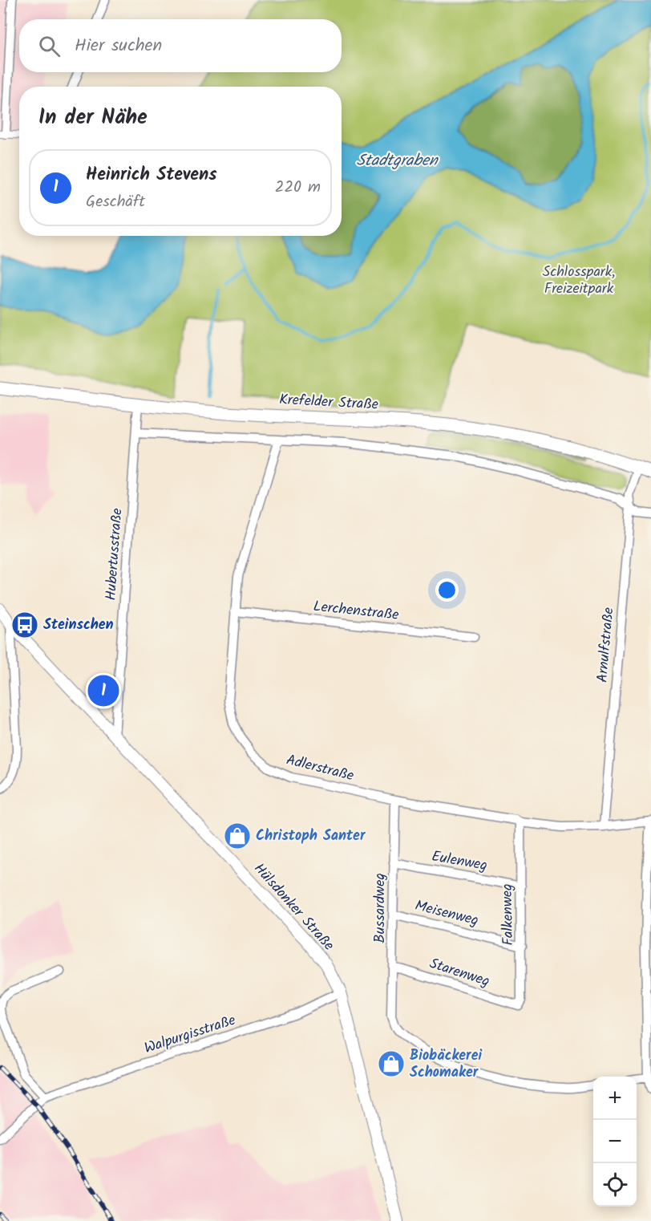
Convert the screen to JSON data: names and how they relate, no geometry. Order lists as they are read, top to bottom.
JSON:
{
  "streets": {
    "main road": ["Krefelder Straße"],
    "street": [
      "Hubertusstraße",
      "Lerchenstraße",
      "Arnulfstraße",
      "Adlerstraße",
      "Eulenweg",
      "Hülsdonker Straße",
      "Bussardweg",
      "Meisenweg",
      "Falkenweg",
      "Starenweg",
      "Walpurgisstraße"
    ]
  },
  "crossings": [
    ["Krefelder Straße", "Hubertusstraße"],
    ["Krefelder Straße", "Arnulfstraße"],
    ["Hubertusstraße", "Hülsdonker Straße"],
    ["Lerchenstraße", "Adlerstraße"],
    ["Arnulfstraße", "Adlerstraße"],
    ["Adlerstraße", "Bussardweg"],
    ["Adlerstraße", "Falkenweg"],
    ["Eulenweg", "Bussardweg"],
    ["Eulenweg", "Falkenweg"],
    ["Hülsdonker Straße", "Walpurgisstraße"],
    ["Bussardweg", "Meisenweg"],
    ["Bussardweg", "Starenweg"],
    ["Meisenweg", "Falkenweg"],
    ["Falkenweg", "Starenweg"]
  ],
  "water": ["Stadtgraben"],
  "parks": ["Schlosspark, Freizeitpark"],
  "places": {
    "bus stop": ["Steinschen"],
    "shop": ["Christoph Santer", "Biobäckerei Schomaker"]
  },
  "page": {
    "search": "Hier suchen",
    "heading": "In der Nähe",
    "list": [
      {
        "mark": "1",
        "name": "Heinrich Stevens",
        "note": "Geschäft",
        "value": "220 m"
      }
    ],
    "pins": "1",
    "map_buttons": ["+", "−"]
  }
}
